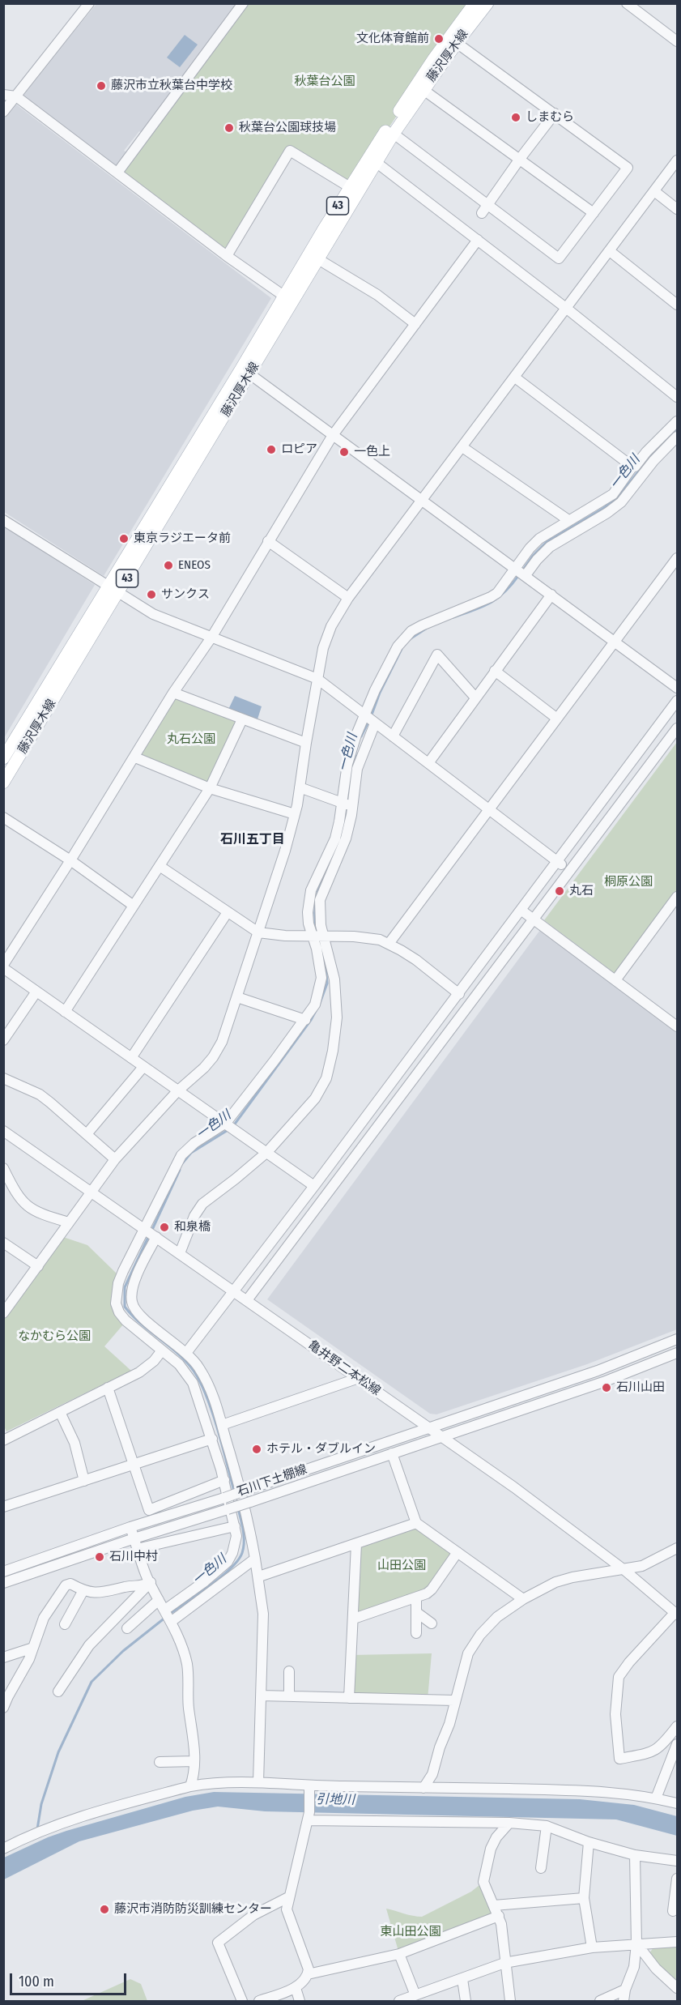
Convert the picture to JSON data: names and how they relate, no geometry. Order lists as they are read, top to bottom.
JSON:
{
  "streets": {
    "main road": ["藤沢厚木線", "43"],
    "street": ["亀井野二本松線", "石川下土棚線"]
  },
  "crossings": [
    ["亀井野二本松線", "石川下土棚線"]
  ],
  "districts": ["石川五丁目"],
  "water": ["一色川", "引地川"],
  "parks": [
    "秋葉台公園",
    "丸石公園",
    "桐原公園",
    "なかむら公園",
    "山田公園",
    "東山田公園"
  ],
  "places": [
    "文化体育館前",
    "藤沢市立秋葉台中学校",
    "しまむら",
    "秋葉台公園球技場",
    "ロピア",
    "一色上",
    "東京ラジエータ前",
    "ENEOS",
    "サンクス",
    "丸石",
    "和泉橋",
    "石川山田",
    "ホテル・ダブルイン",
    "石川中村",
    "藤沢市消防防災訓練センター"
  ],
  "scale_bar": "100 m"
}
